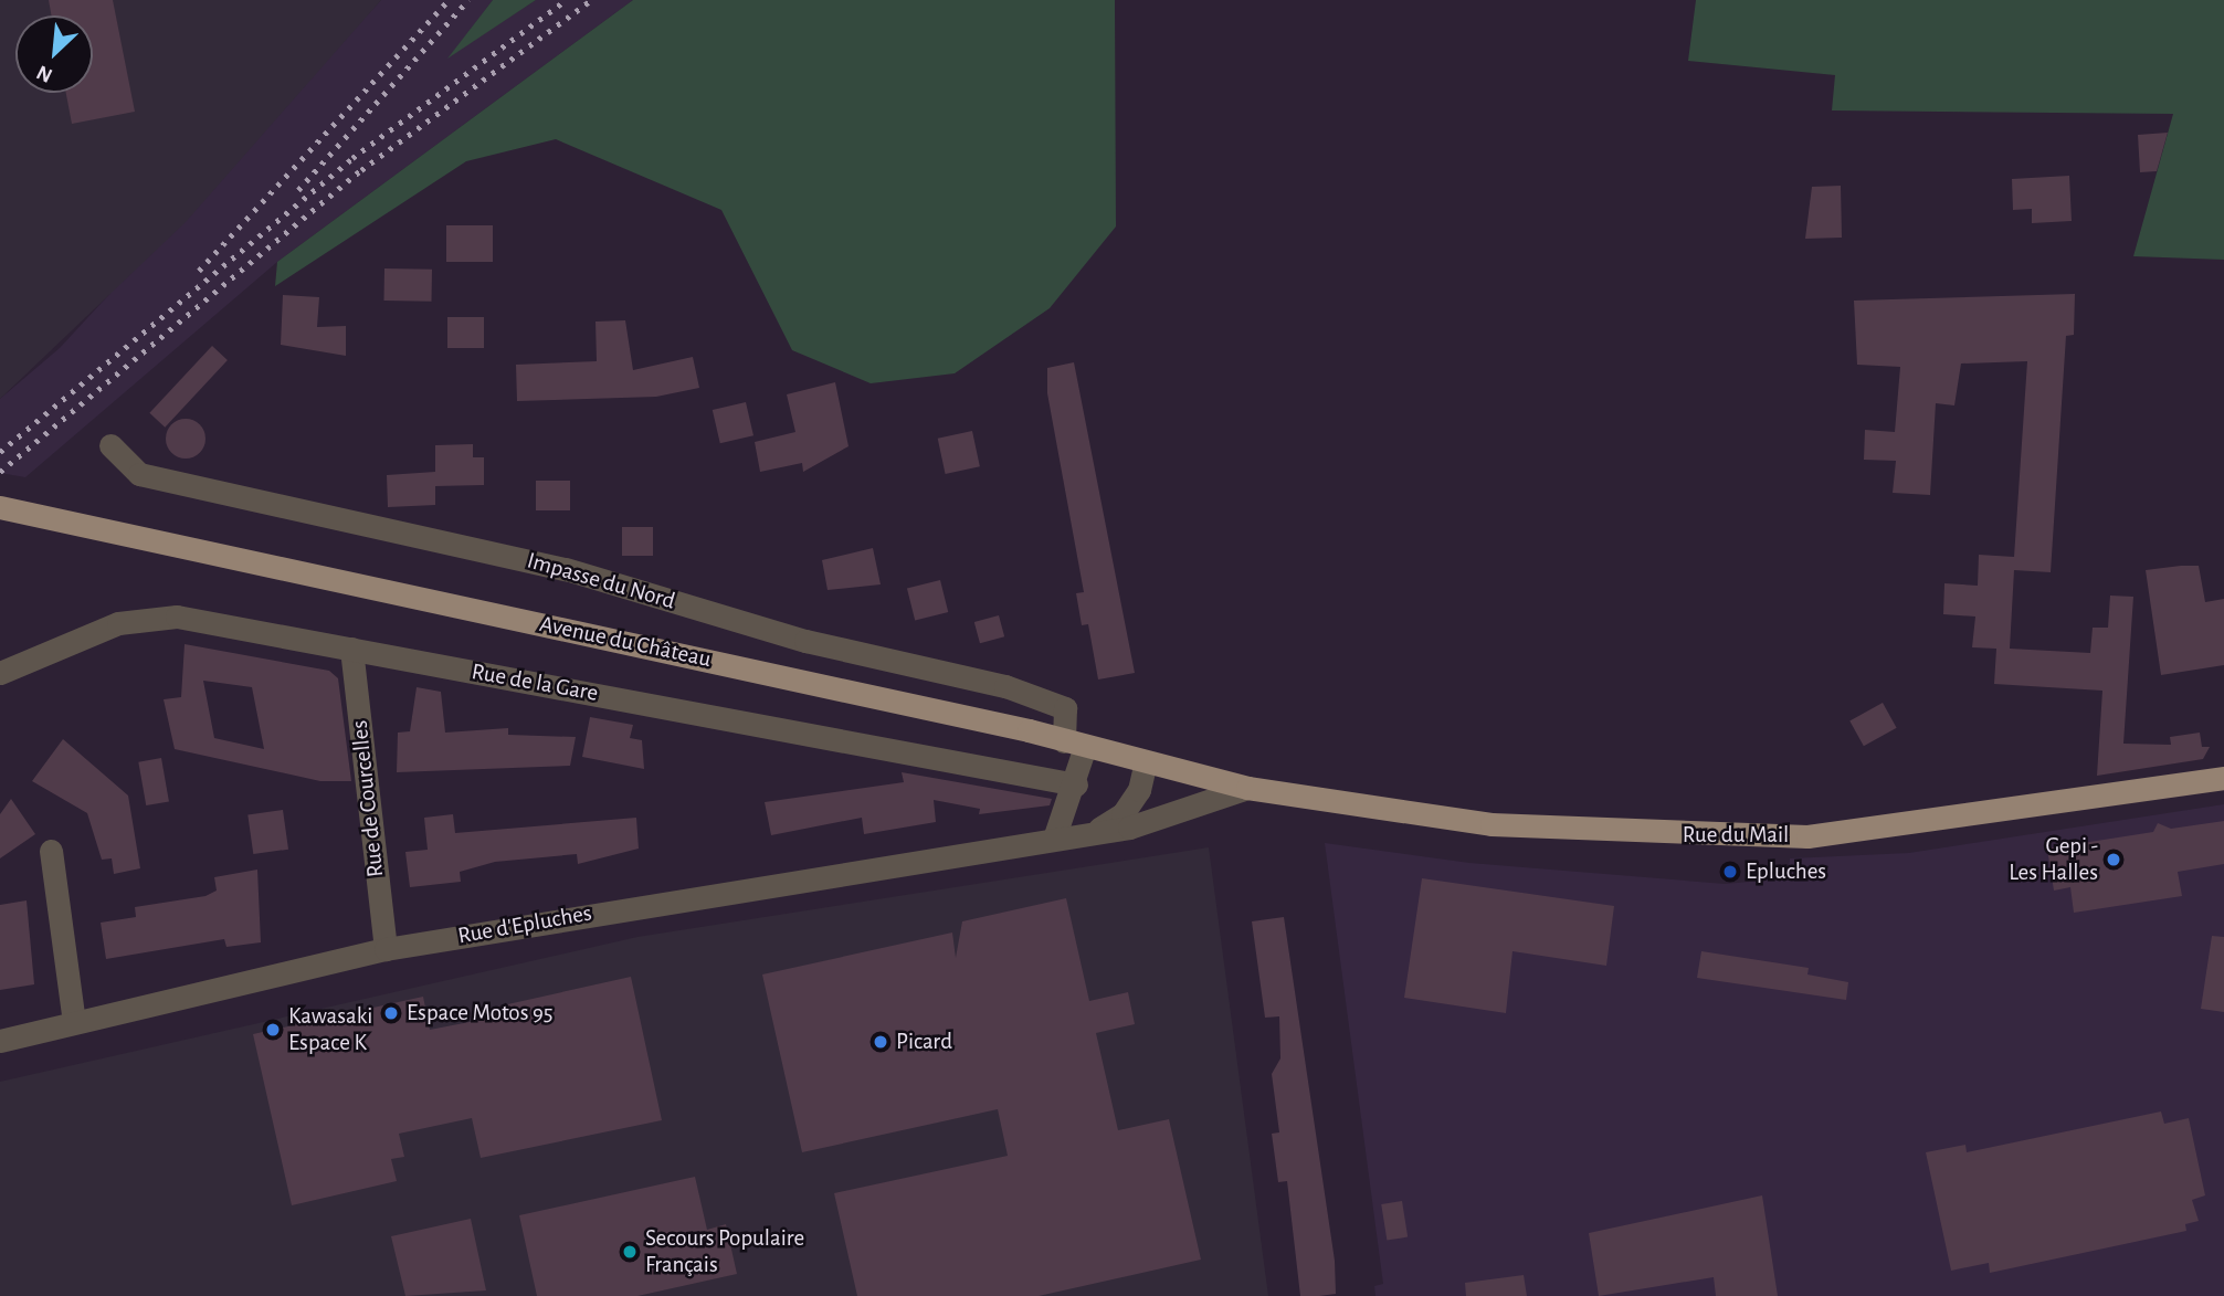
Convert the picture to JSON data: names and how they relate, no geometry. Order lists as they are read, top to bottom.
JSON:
{
  "streets": {
    "main road": ["Avenue du Château", "Rue du Mail"],
    "street": [
      "Impasse du Nord",
      "Rue de la Gare",
      "Rue de Courcelles",
      "Rue d'Epluches"
    ]
  },
  "crossings": [
    ["Impasse du Nord", "Avenue du Château"],
    ["Avenue du Château", "Rue du Mail"],
    ["Avenue du Château", "Rue d'Epluches"],
    ["Rue de la Gare", "Rue de Courcelles"],
    ["Rue de Courcelles", "Rue d'Epluches"],
    ["Rue du Mail", "Rue d'Epluches"]
  ],
  "places": [
    "Gepi - Les Halles",
    "Epluches",
    "Espace Motos 95",
    "Kawasaki Espace K",
    "Picard",
    "Secours Populaire Français"
  ],
  "north": "bottom left"
}
